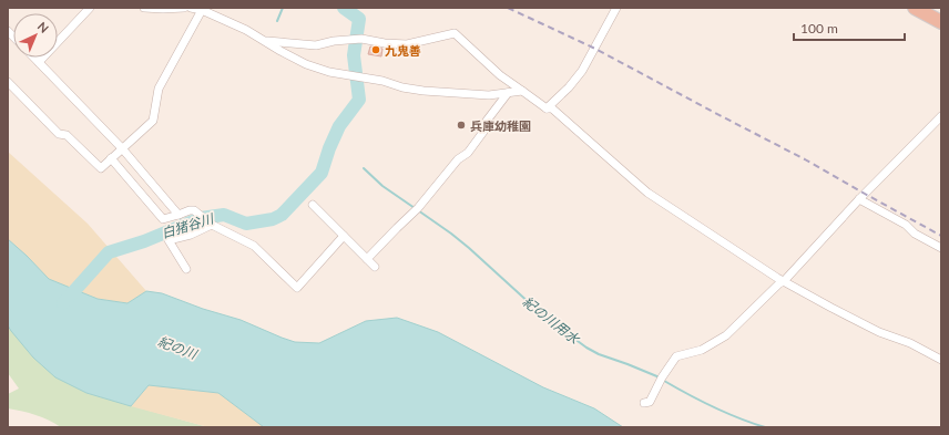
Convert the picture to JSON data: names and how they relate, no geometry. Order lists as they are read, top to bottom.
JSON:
{
  "water": ["白猪谷川", "紀の川用水", "紀の川"],
  "places": ["九鬼善", "兵庫幼稚園"],
  "scale_bar": "100 m",
  "north": "top right"
}
